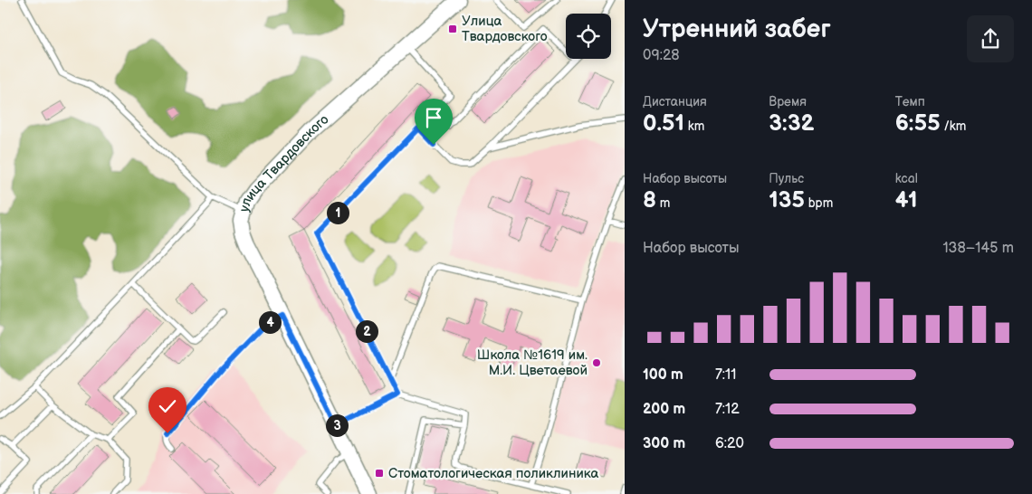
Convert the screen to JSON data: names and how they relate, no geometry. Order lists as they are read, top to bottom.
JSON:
{
  "streets": {
    "main road": ["улица Твардовского"]
  },
  "places": {
    "transit": ["Улица Твардовского", "Стоматологическая поликлиника"],
    "other": ["Школа №1619 им. М.И. Цветаевой"]
  },
  "page": {
    "heading": ["Утренний забег", "09:28"],
    "stats": [
      ["Дистанция", "0.51 km"],
      ["Время", "3:32"],
      ["Темп", "6:55 /km"],
      ["Набор высоты", "8 m"],
      ["Пульс", "135 bpm"],
      ["kcal", "41"]
    ],
    "pins": [
      "1",
      "4",
      "2",
      "3"
    ],
    "chart": ["Набор высоты", "138–145 m"],
    "list": [
      {
        "name": "100 m",
        "note": "7:11"
      },
      {
        "name": "200 m",
        "note": "7:12"
      },
      {
        "name": "300 m",
        "note": "6:20"
      }
    ]
  }
}
